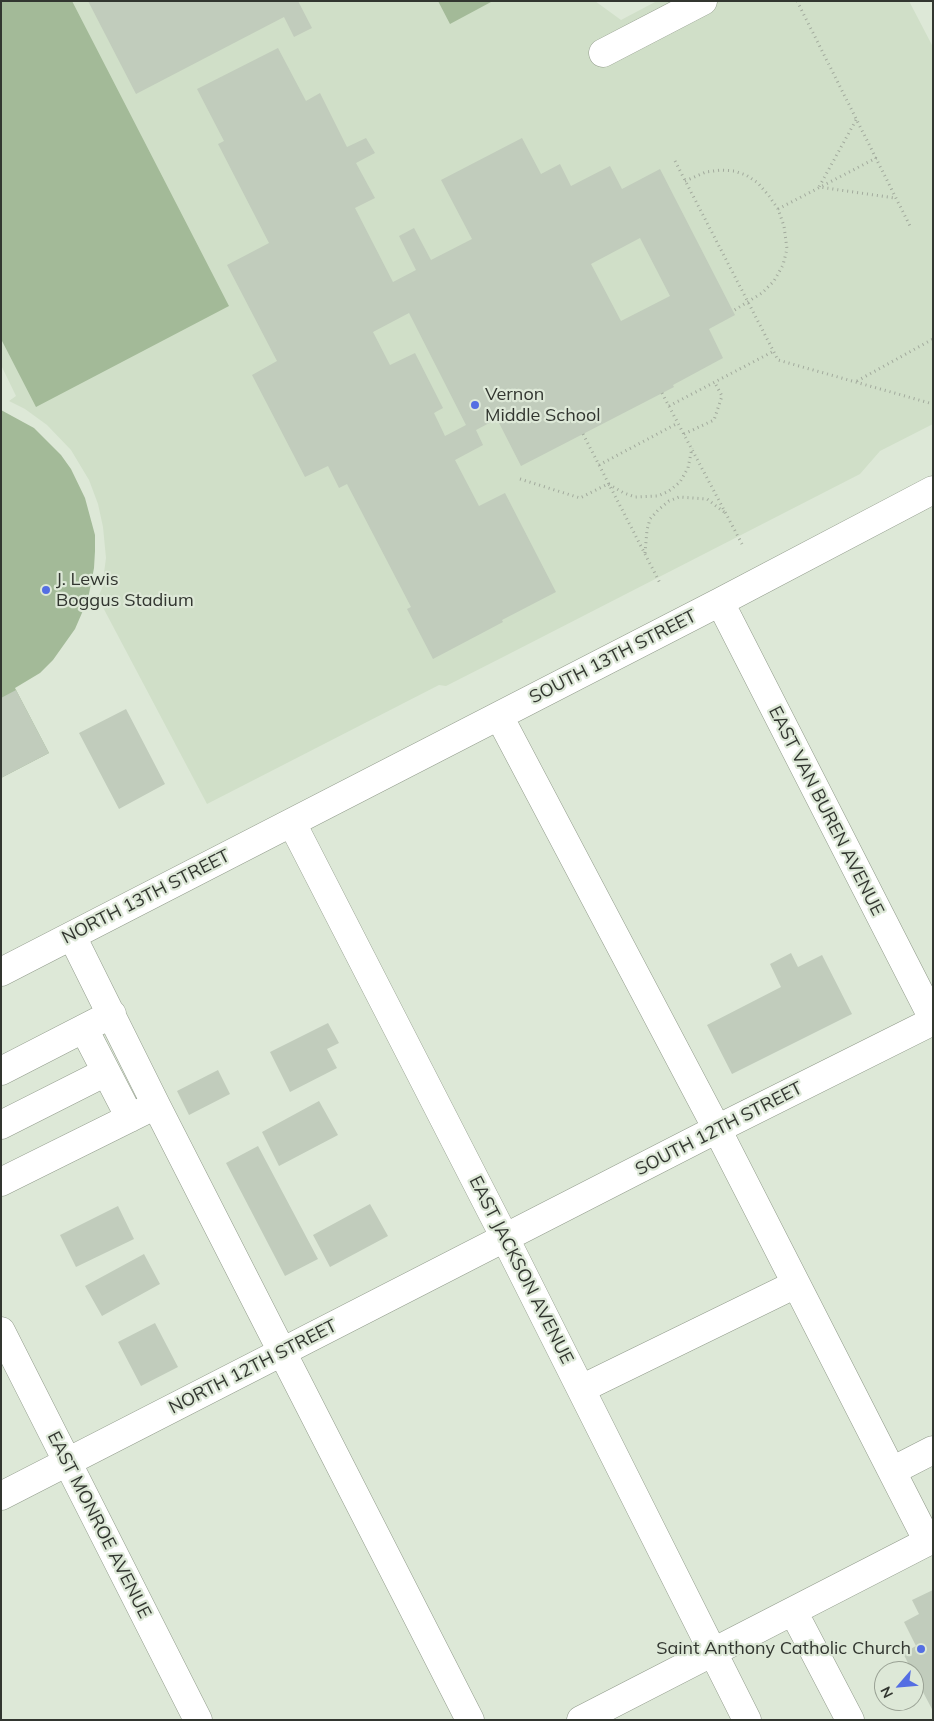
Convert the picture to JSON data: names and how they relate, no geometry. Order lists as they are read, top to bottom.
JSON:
{
  "streets": {
    "street": [
      "SOUTH 13TH STREET",
      "EAST VAN BUREN AVENUE",
      "NORTH 13TH STREET",
      "SOUTH 12TH STREET",
      "EAST JACKSON AVENUE",
      "NORTH 12TH STREET",
      "EAST MONROE AVENUE"
    ]
  },
  "crossings": [
    ["SOUTH 13TH STREET", "EAST VAN BUREN AVENUE"],
    ["SOUTH 13TH STREET", "NORTH 13TH STREET"],
    ["SOUTH 13TH STREET", "EAST JACKSON AVENUE"],
    ["EAST VAN BUREN AVENUE", "SOUTH 12TH STREET"],
    ["NORTH 13TH STREET", "EAST JACKSON AVENUE"],
    ["SOUTH 12TH STREET", "EAST JACKSON AVENUE"],
    ["SOUTH 12TH STREET", "NORTH 12TH STREET"],
    ["EAST JACKSON AVENUE", "NORTH 12TH STREET"],
    ["NORTH 12TH STREET", "EAST MONROE AVENUE"]
  ],
  "places": ["Vernon Middle School", "J. Lewis Boggus Stadium", "Saint Anthony Catholic Church"],
  "north": "bottom left"
}
